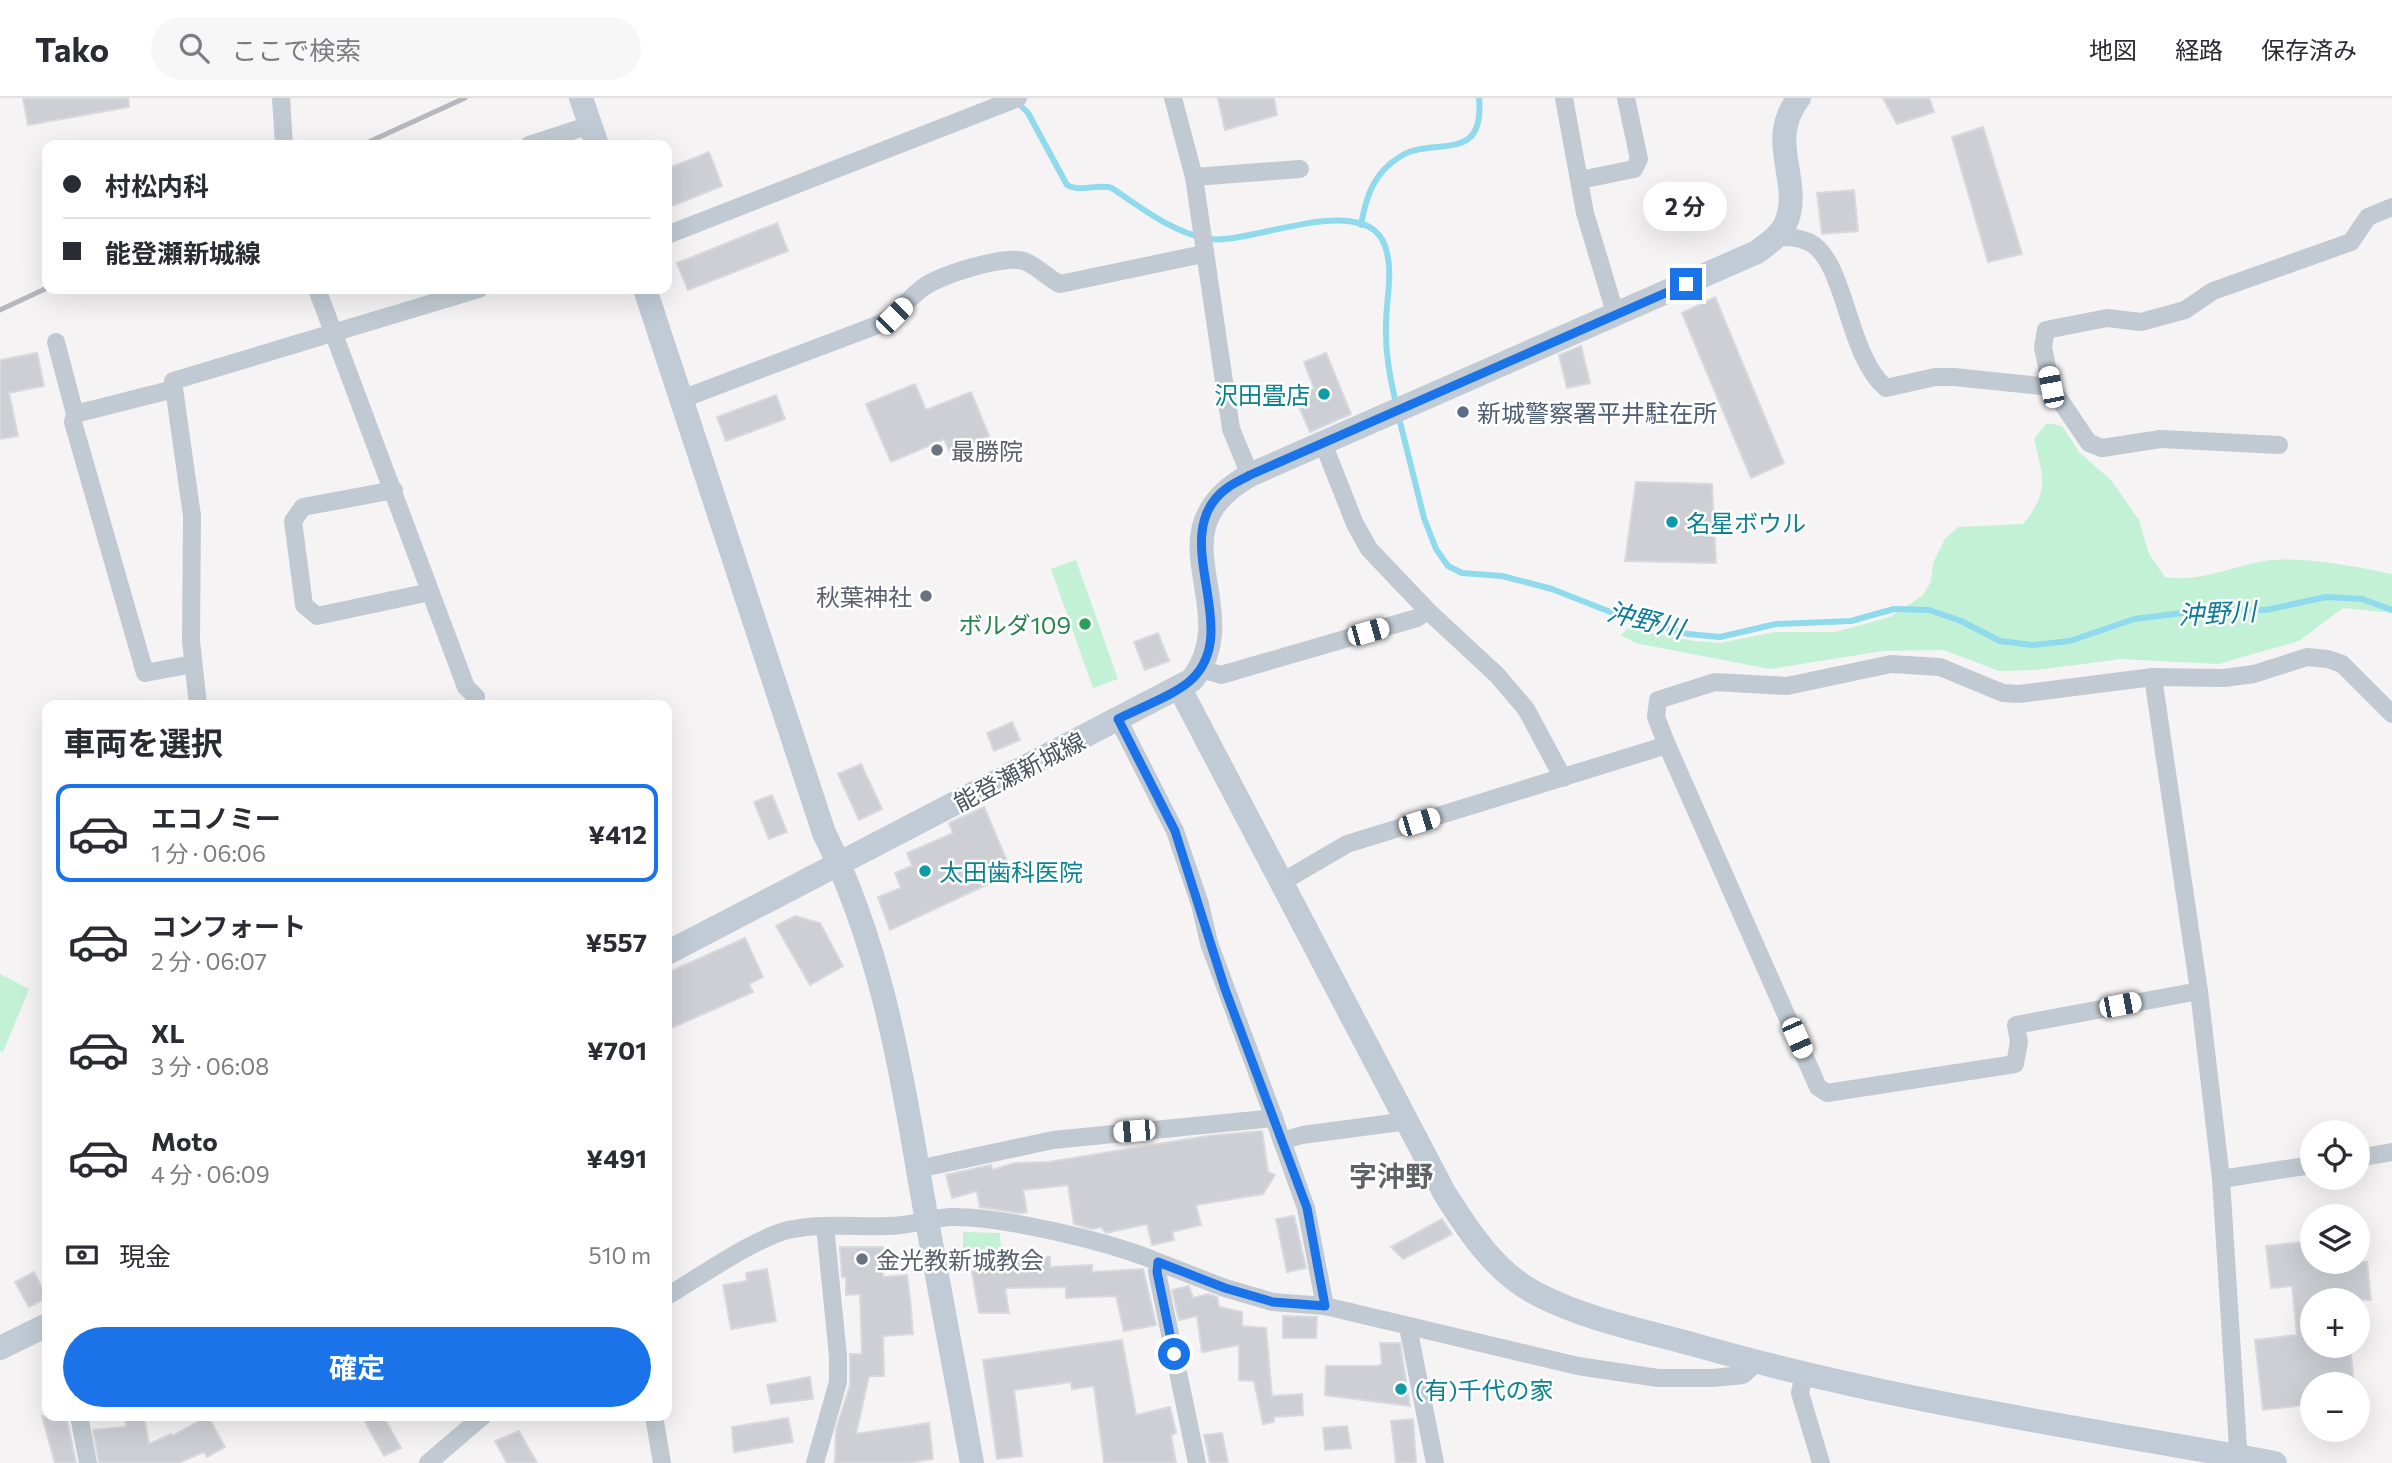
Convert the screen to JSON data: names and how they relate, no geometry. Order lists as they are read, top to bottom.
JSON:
{
  "streets": {
    "street": ["能登瀬新城線"]
  },
  "districts": ["字沖野"],
  "water": ["沖野川"],
  "places": [
    "沢田畳店",
    "新城警察署平井駐在所",
    "最勝院",
    "名星ボウル",
    "秋葉神社",
    "ボルダ109",
    "太田歯科医院",
    "金光教新城教会",
    "(有)千代の家"
  ],
  "page": {
    "header": "Tako",
    "search": "ここで検索",
    "nav": ["地図", "経路", "保存済み"],
    "banner": ["村松内科", "能登瀬新城線"],
    "bubble": "2 分",
    "heading": "車両を選択",
    "list": [
      {
        "name": "エコノミー",
        "note": "1 分 · 06:06",
        "value": "¥412"
      },
      {
        "name": "コンフォート",
        "note": "2 分 · 06:07",
        "value": "¥557"
      },
      {
        "name": "XL",
        "note": "3 分 · 06:08",
        "value": "¥701"
      },
      {
        "name": "Moto",
        "note": "4 分 · 06:09",
        "value": "¥491"
      }
    ],
    "map_buttons": ["+", "−"],
    "pay": ["現金", "510 m"],
    "buttons": "確定"
  }
}
